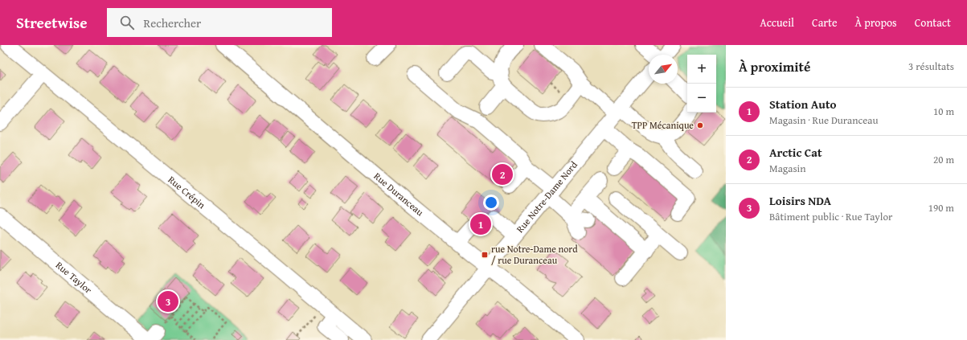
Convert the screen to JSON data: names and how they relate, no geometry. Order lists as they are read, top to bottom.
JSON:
{
  "streets": {
    "street": [
      "Rue Crépin",
      "Rue Duranceau",
      "Rue Notre-Dame Nord",
      "Rue Taylor"
    ]
  },
  "crossings": [
    ["Rue Duranceau", "Rue Notre-Dame Nord"]
  ],
  "places": {
    "other": ["TPP Mécanique"],
    "transit": ["rue Notre-Dame nord / rue Duranceau"]
  },
  "north": "top right",
  "page": {
    "header": "Streetwise",
    "search": "Rechercher",
    "nav": [
      "Accueil",
      "Carte",
      "À propos",
      "Contact"
    ],
    "heading": ["À proximité", "3 résultats"],
    "map_buttons": ["+", "−"],
    "list": [
      {
        "mark": "1",
        "name": "Station Auto",
        "note": "Magasin · Rue Duranceau",
        "value": "10 m"
      },
      {
        "mark": "2",
        "name": "Arctic Cat",
        "note": "Magasin",
        "value": "20 m"
      },
      {
        "mark": "3",
        "name": "Loisirs NDA",
        "note": "Bâtiment public · Rue Taylor",
        "value": "190 m"
      }
    ],
    "pins": ["2", "1", "3"]
  }
}
